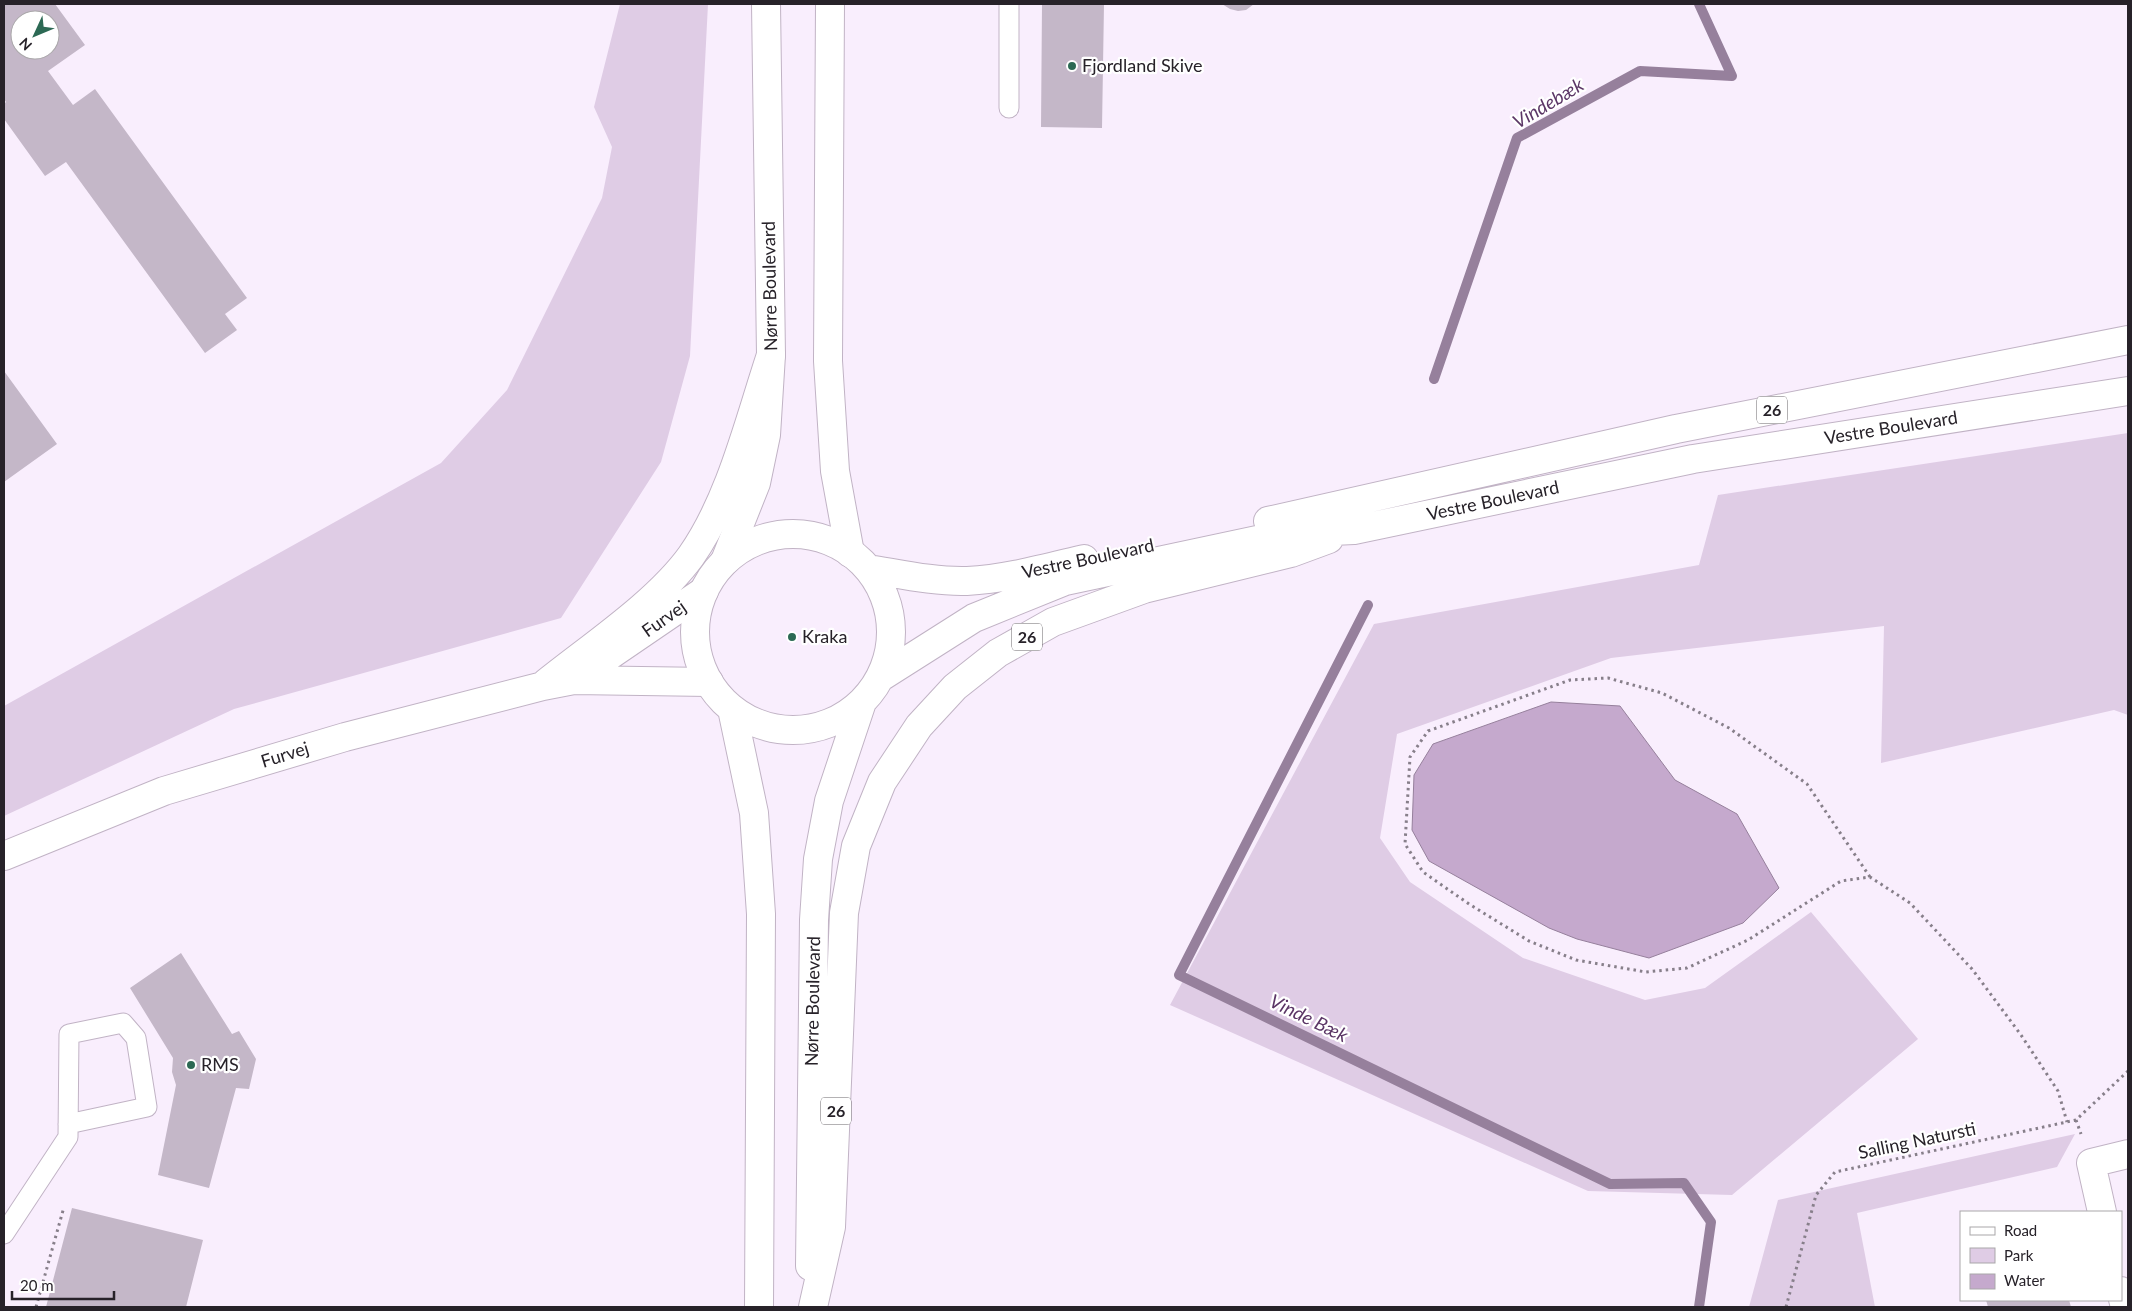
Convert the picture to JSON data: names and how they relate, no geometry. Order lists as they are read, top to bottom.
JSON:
{
  "streets": {
    "main road": [
      "Nørre Boulevard",
      "26",
      "Vestre Boulevard",
      "Furvej"
    ],
    "path": ["Salling Natursti"]
  },
  "crossings": [
    ["Nørre Boulevard", "26"],
    ["26", "Vestre Boulevard"],
    ["26", "Furvej"]
  ],
  "water": ["Vindebæk", "Vinde Bæk"],
  "places": ["Fjordland Skive", "Kraka", "RMS"],
  "legend": ["Road", "Park", "Water"],
  "scale_bar": "20 m",
  "north": "bottom left"
}
